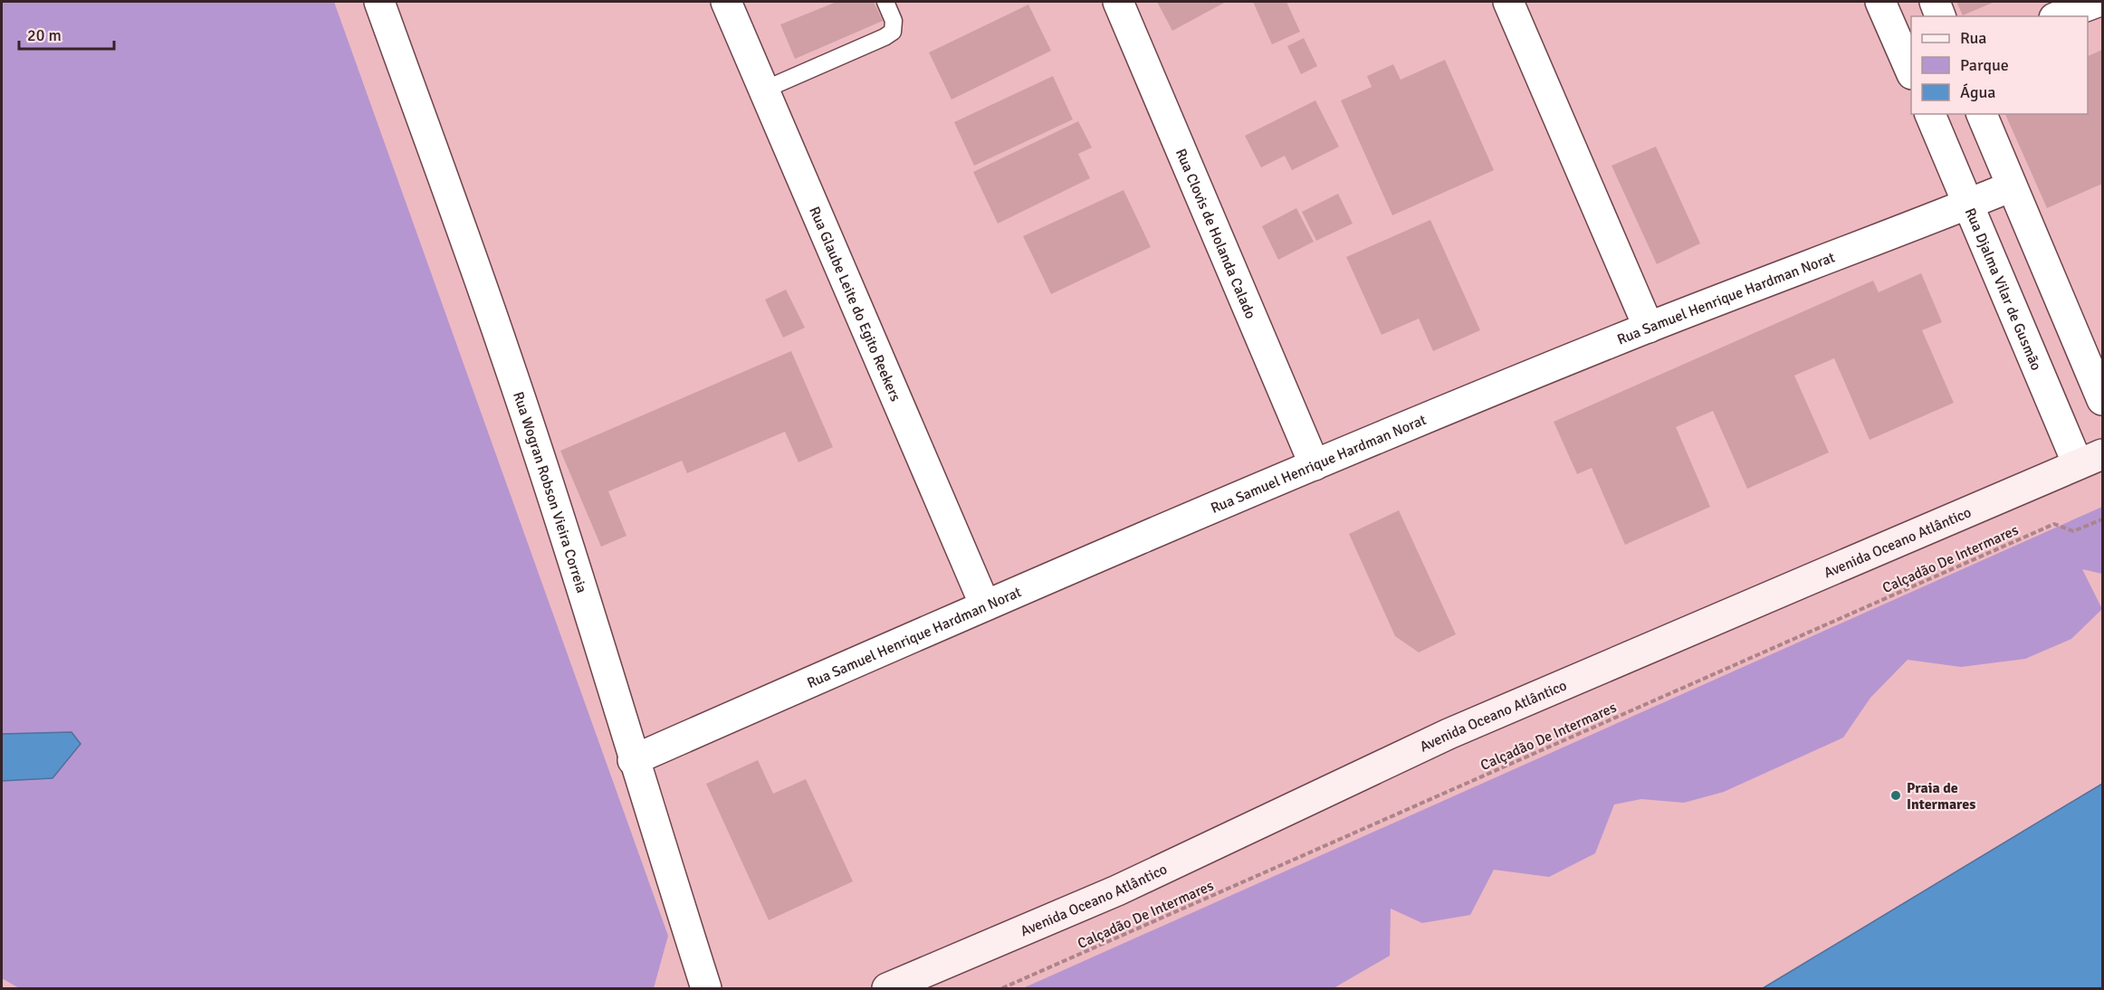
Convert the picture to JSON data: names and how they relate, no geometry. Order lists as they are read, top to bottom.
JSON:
{
  "streets": {
    "main road": ["Avenida Oceano Atlântico"],
    "street": [
      "Rua Clovis de Holanda Calado",
      "Rua Djalma Vilar de Gusmão",
      "Rua Samuel Henrique Hardman Norat",
      "Rua Glaube Leite do Egito Reekers",
      "Rua Wogran Robson Vieira Correia"
    ],
    "path": ["Calçadão De Intermares"]
  },
  "crossings": [
    ["Rua Clovis de Holanda Calado", "Rua Samuel Henrique Hardman Norat"],
    ["Rua Djalma Vilar de Gusmão", "Rua Samuel Henrique Hardman Norat"],
    ["Rua Djalma Vilar de Gusmão", "Avenida Oceano Atlântico"],
    ["Rua Samuel Henrique Hardman Norat", "Rua Glaube Leite do Egito Reekers"],
    ["Rua Samuel Henrique Hardman Norat", "Rua Wogran Robson Vieira Correia"]
  ],
  "places": ["Praia de Intermares"],
  "legend": ["Rua", "Parque", "Água"],
  "scale_bar": "20 m"
}
